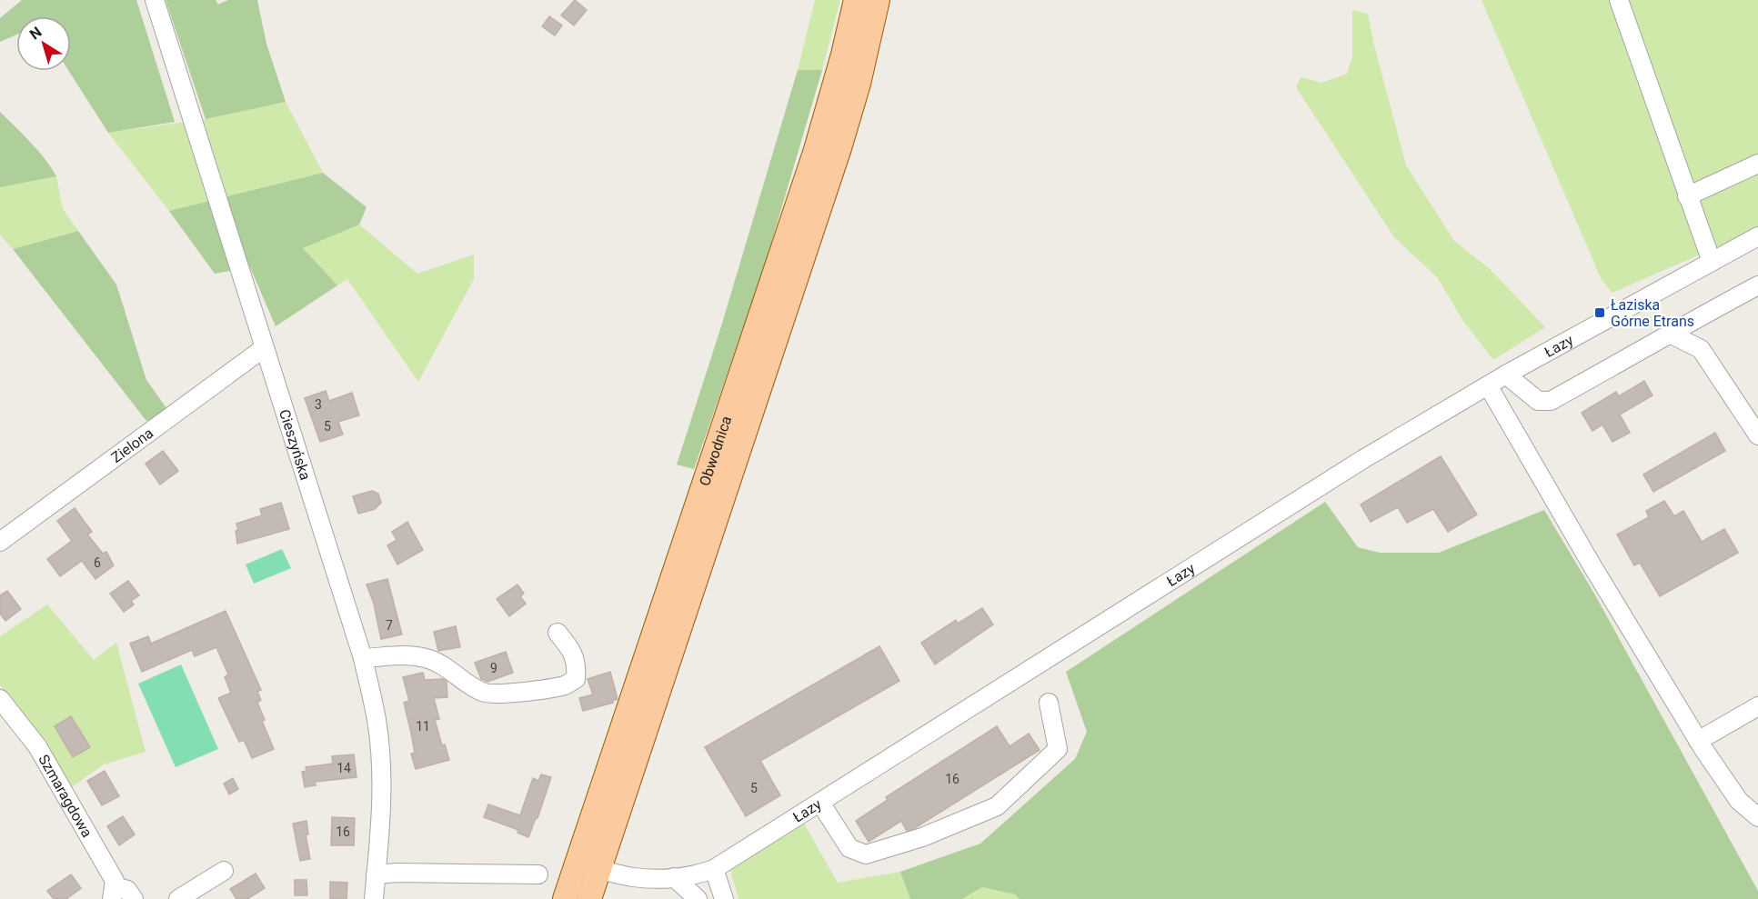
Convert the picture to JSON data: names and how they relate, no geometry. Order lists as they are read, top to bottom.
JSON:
{
  "streets": {
    "main road": ["Obwodnica"],
    "street": [
      "Łazy",
      "Zielona",
      "Cieszyńska",
      "Szmaragdowa"
    ]
  },
  "crossings": [
    ["Łazy", "Obwodnica"],
    ["Zielona", "Cieszyńska"]
  ],
  "places": {
    "transit": ["Łaziska Górne Etrans"]
  },
  "house_numbers": [
    "3",
    "5",
    "6",
    "7",
    "9",
    "11",
    "14",
    "16",
    "5",
    "16"
  ],
  "north": "top left"
}
